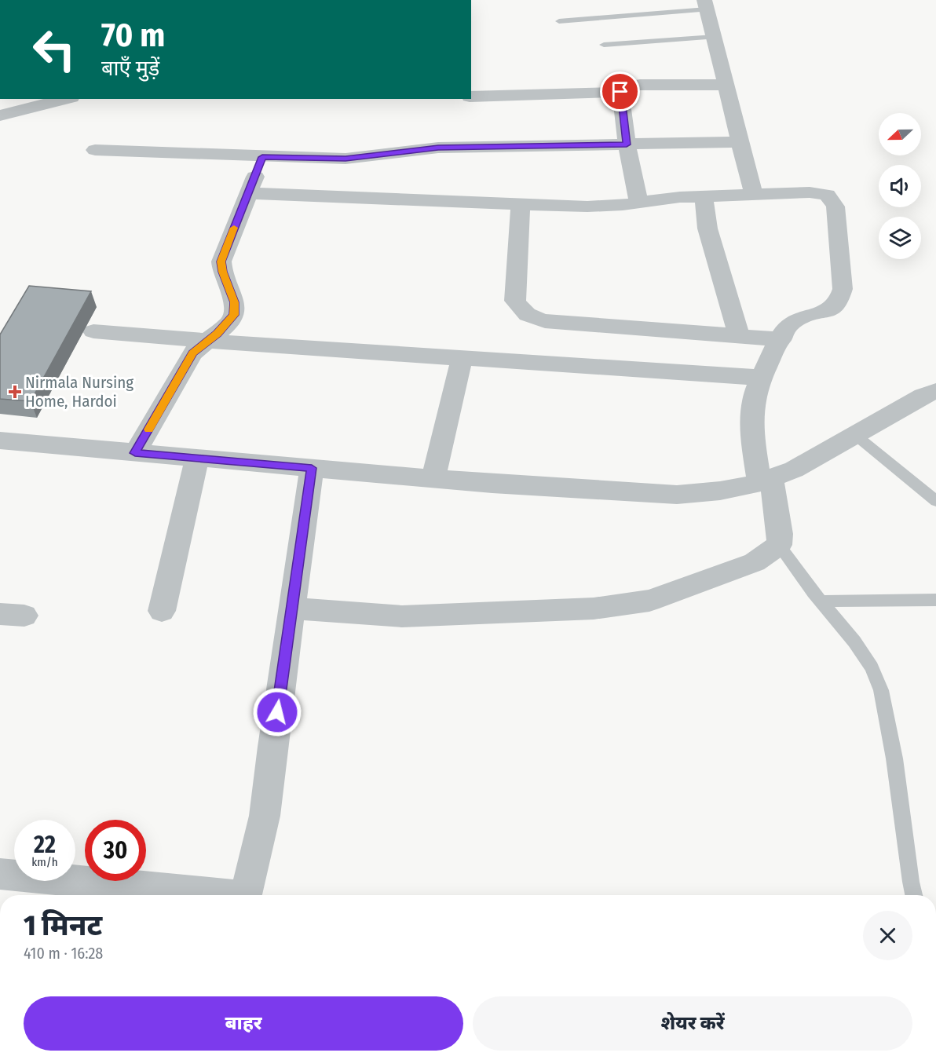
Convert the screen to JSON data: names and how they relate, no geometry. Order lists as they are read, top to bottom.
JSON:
{
  "places": {
    "health": ["Nirmala Nursing Home, Hardoi"]
  },
  "north": "left",
  "page": {
    "turn": ["70 m", "बाएँ मुड़ें"],
    "speed": "22 km/h",
    "limit": "30",
    "heading": ["1 मिनट", "410 m · 16:28"],
    "buttons": ["बाहर", "शेयर करें"]
  }
}
